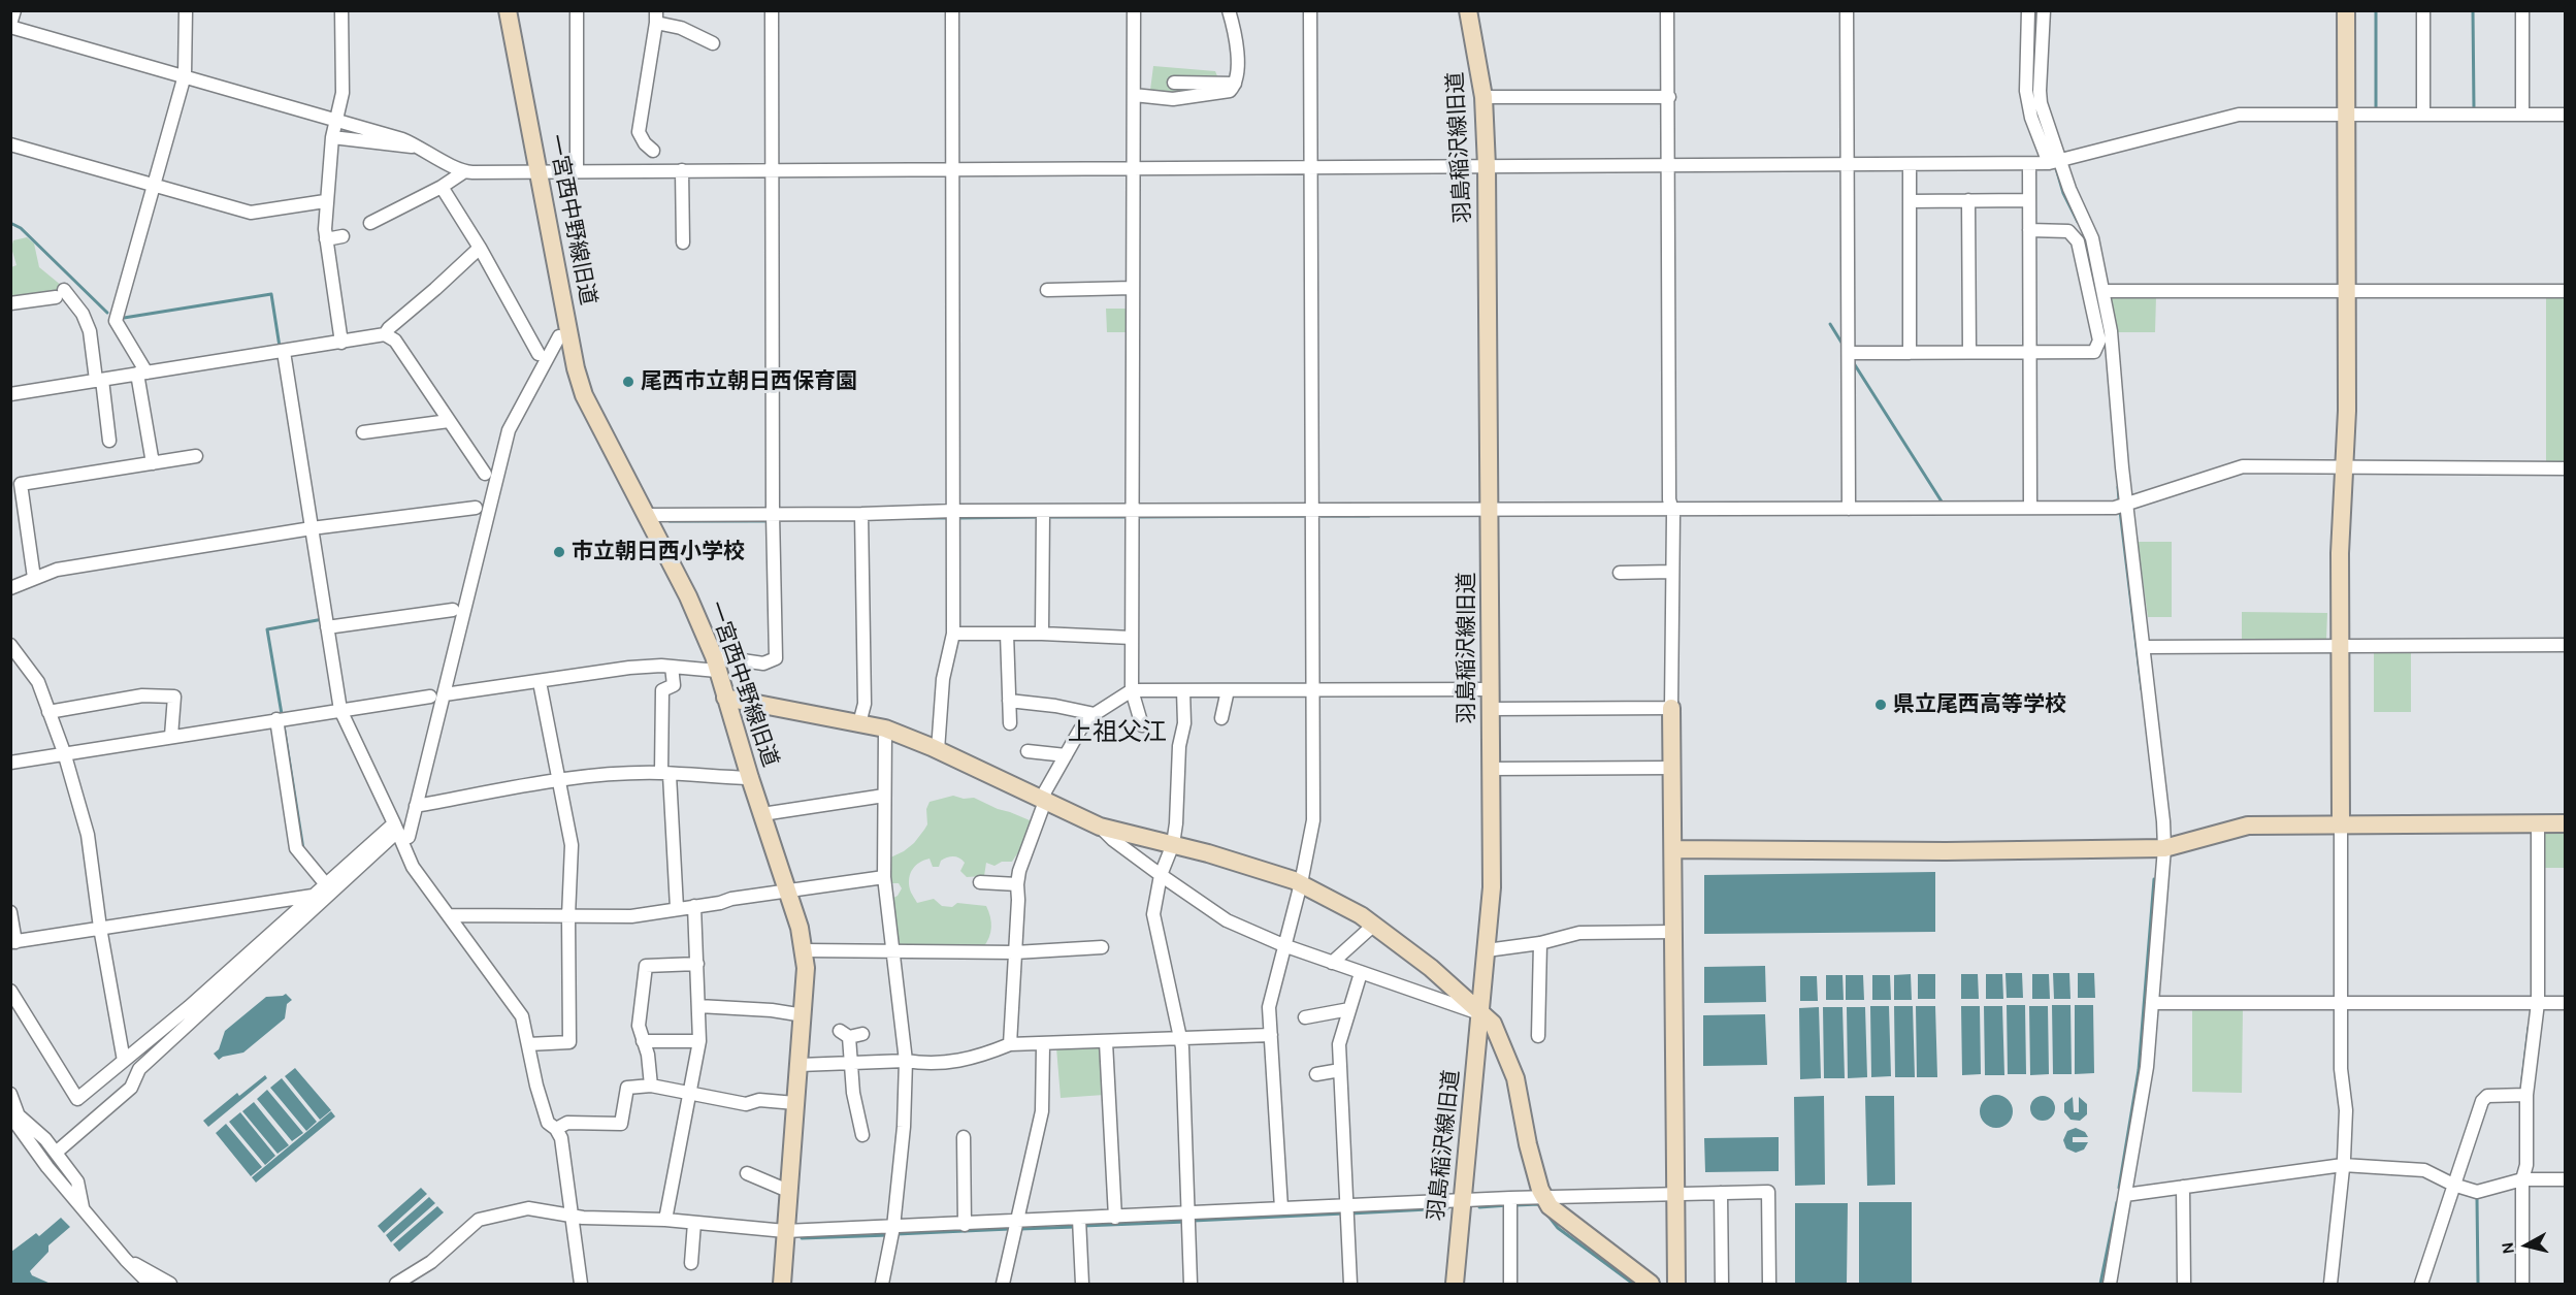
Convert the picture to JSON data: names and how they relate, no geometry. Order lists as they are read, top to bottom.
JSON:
{
  "streets": {
    "street": ["羽島稲沢線旧道", "一宮西中野線旧道"]
  },
  "districts": ["上祖父江"],
  "places": ["尾西市立朝日西保育園", "市立朝日西小学校", "県立尾西高等学校"],
  "north": "left"
}
